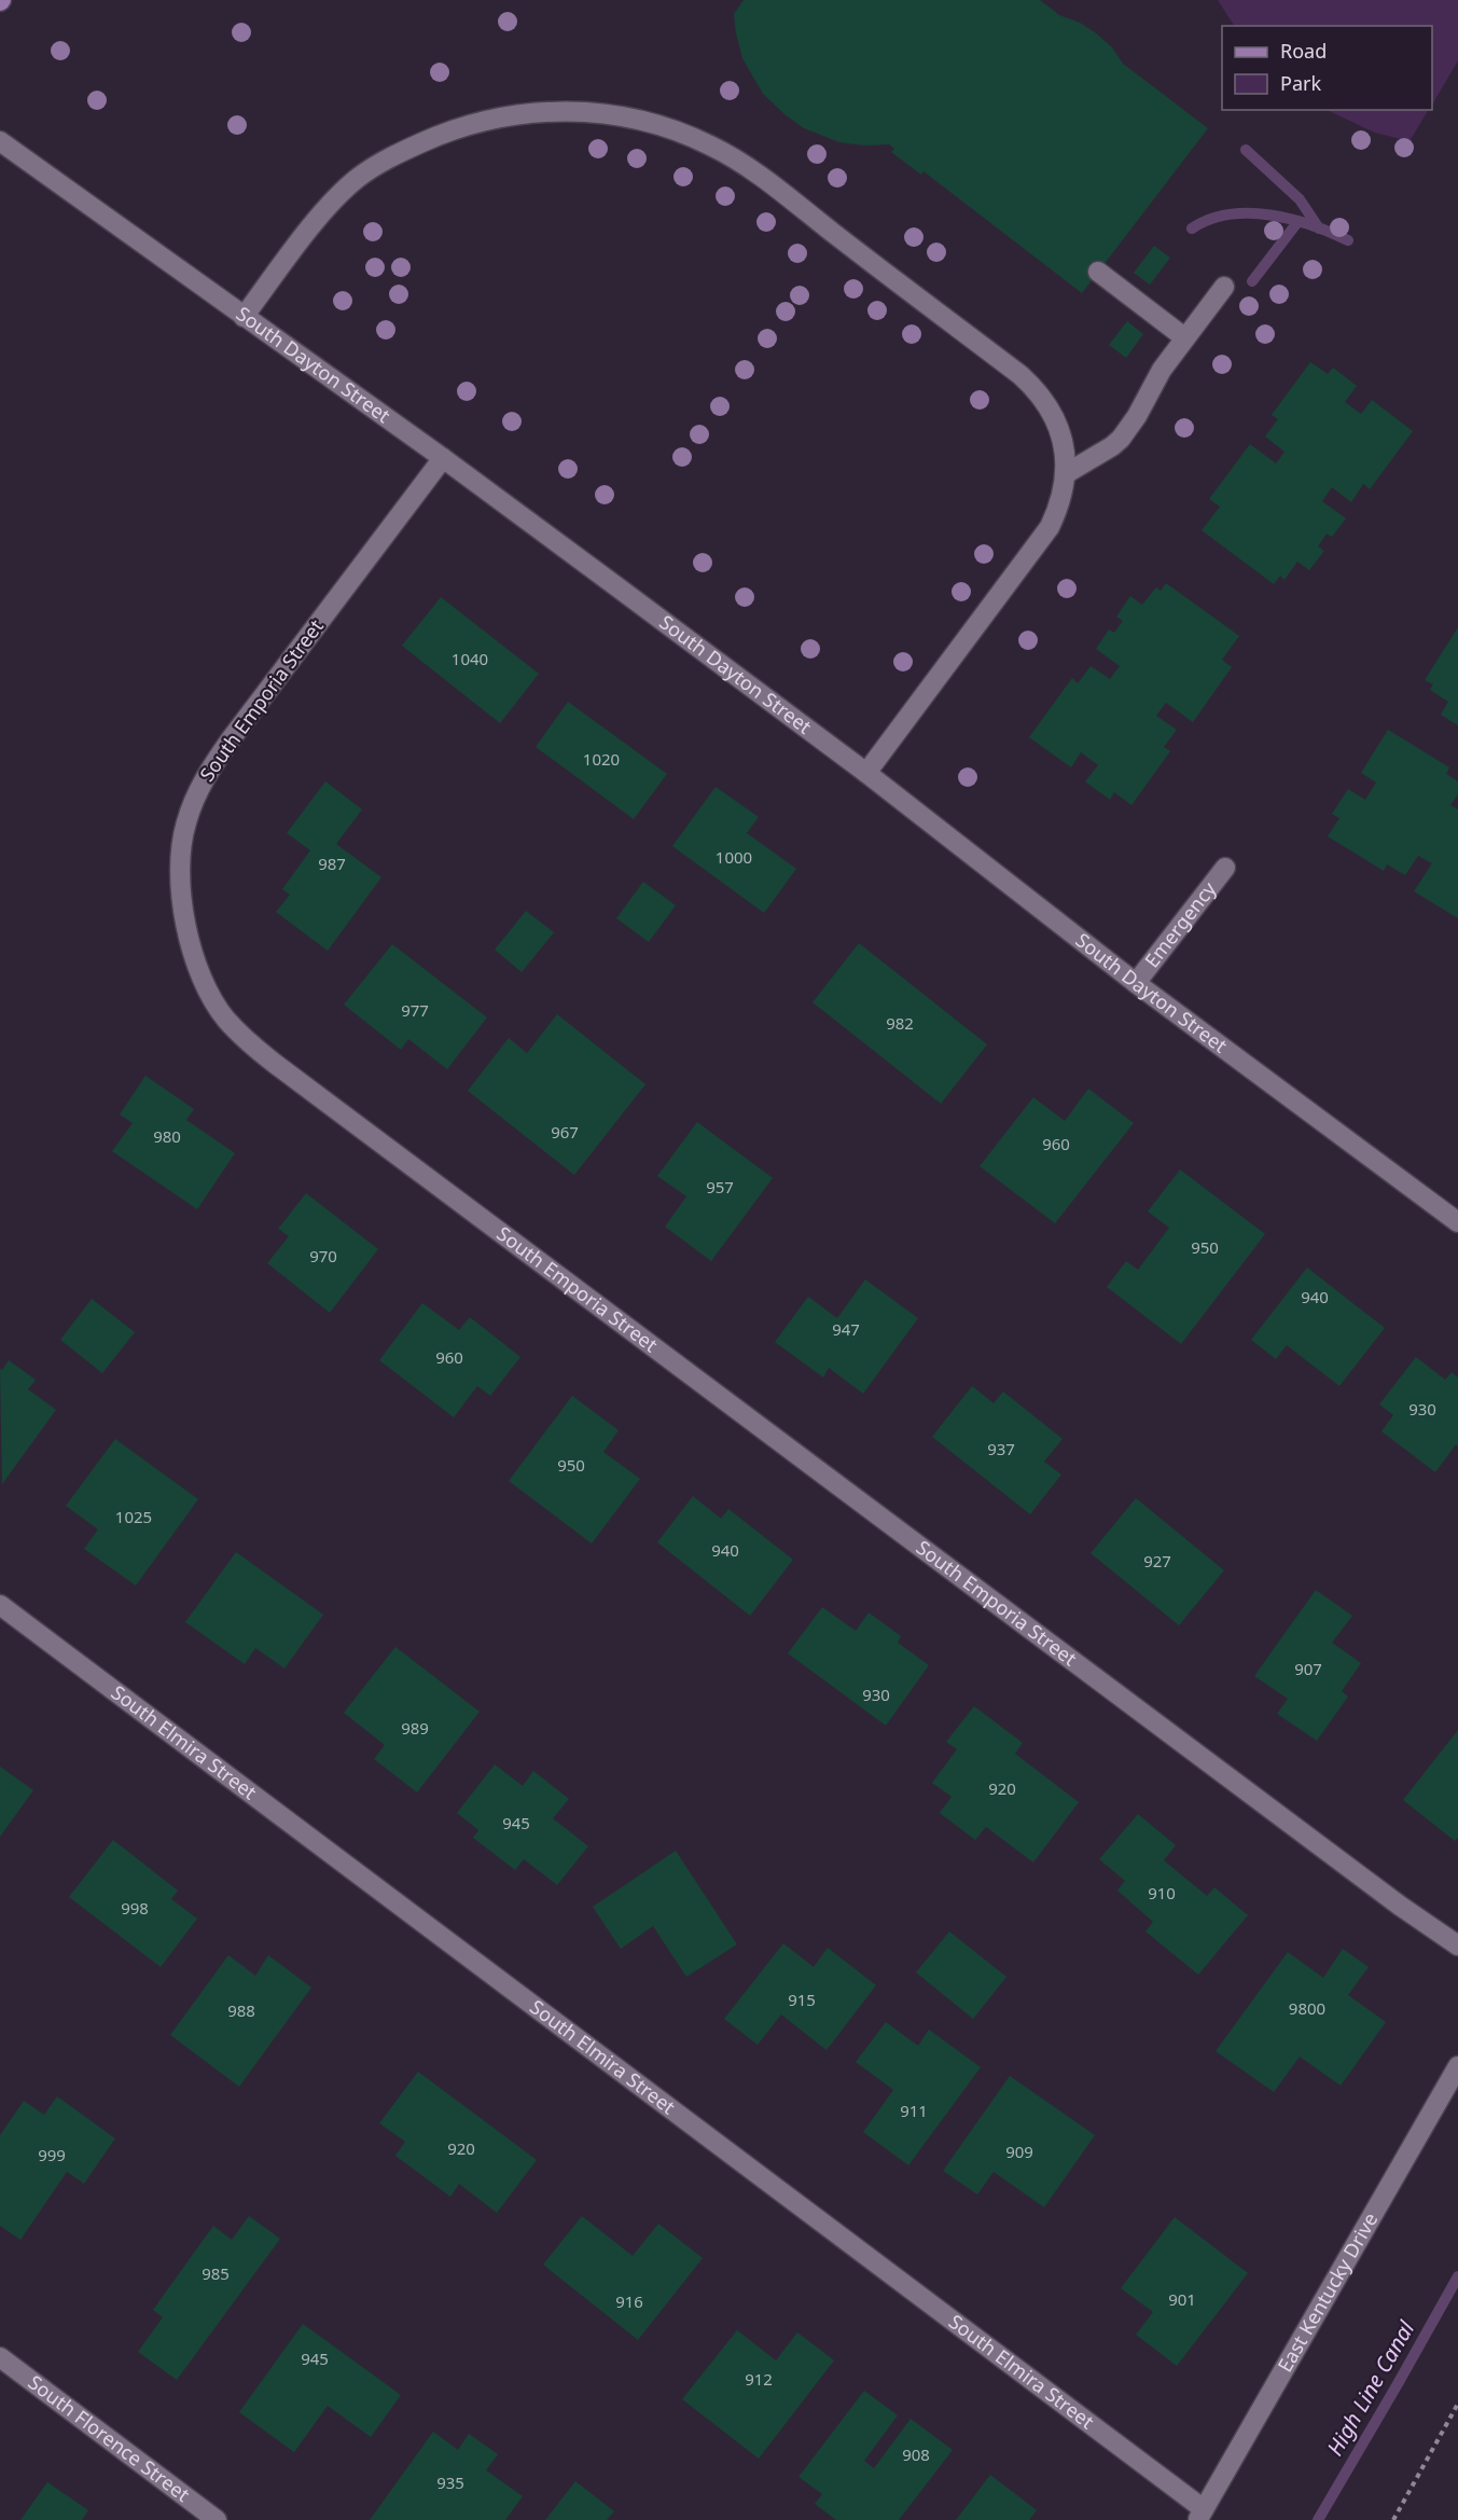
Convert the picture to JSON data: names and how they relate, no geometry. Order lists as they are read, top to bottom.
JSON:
{
  "streets": {
    "street": [
      "South Dayton Street",
      "South Emporia Street",
      "Emergency",
      "South Elmira Street",
      "East Kentucky Drive",
      "South Florence Street"
    ]
  },
  "crossings": [
    ["South Dayton Street", "South Emporia Street"],
    ["South Dayton Street", "Emergency"],
    ["South Elmira Street", "East Kentucky Drive"]
  ],
  "water": ["High Line Canal"],
  "house_numbers": [
    "1040",
    "1020",
    "1000",
    "987",
    "977",
    "982",
    "967",
    "980",
    "960",
    "957",
    "950",
    "970",
    "940",
    "947",
    "960",
    "930",
    "937",
    "950",
    "1025",
    "940",
    "927",
    "907",
    "930",
    "989",
    "920",
    "945",
    "910",
    "998",
    "915",
    "9800",
    "988",
    "911",
    "920",
    "909",
    "999",
    "985",
    "901",
    "916",
    "945",
    "912",
    "908",
    "935"
  ],
  "legend": ["Road", "Park"]
}
